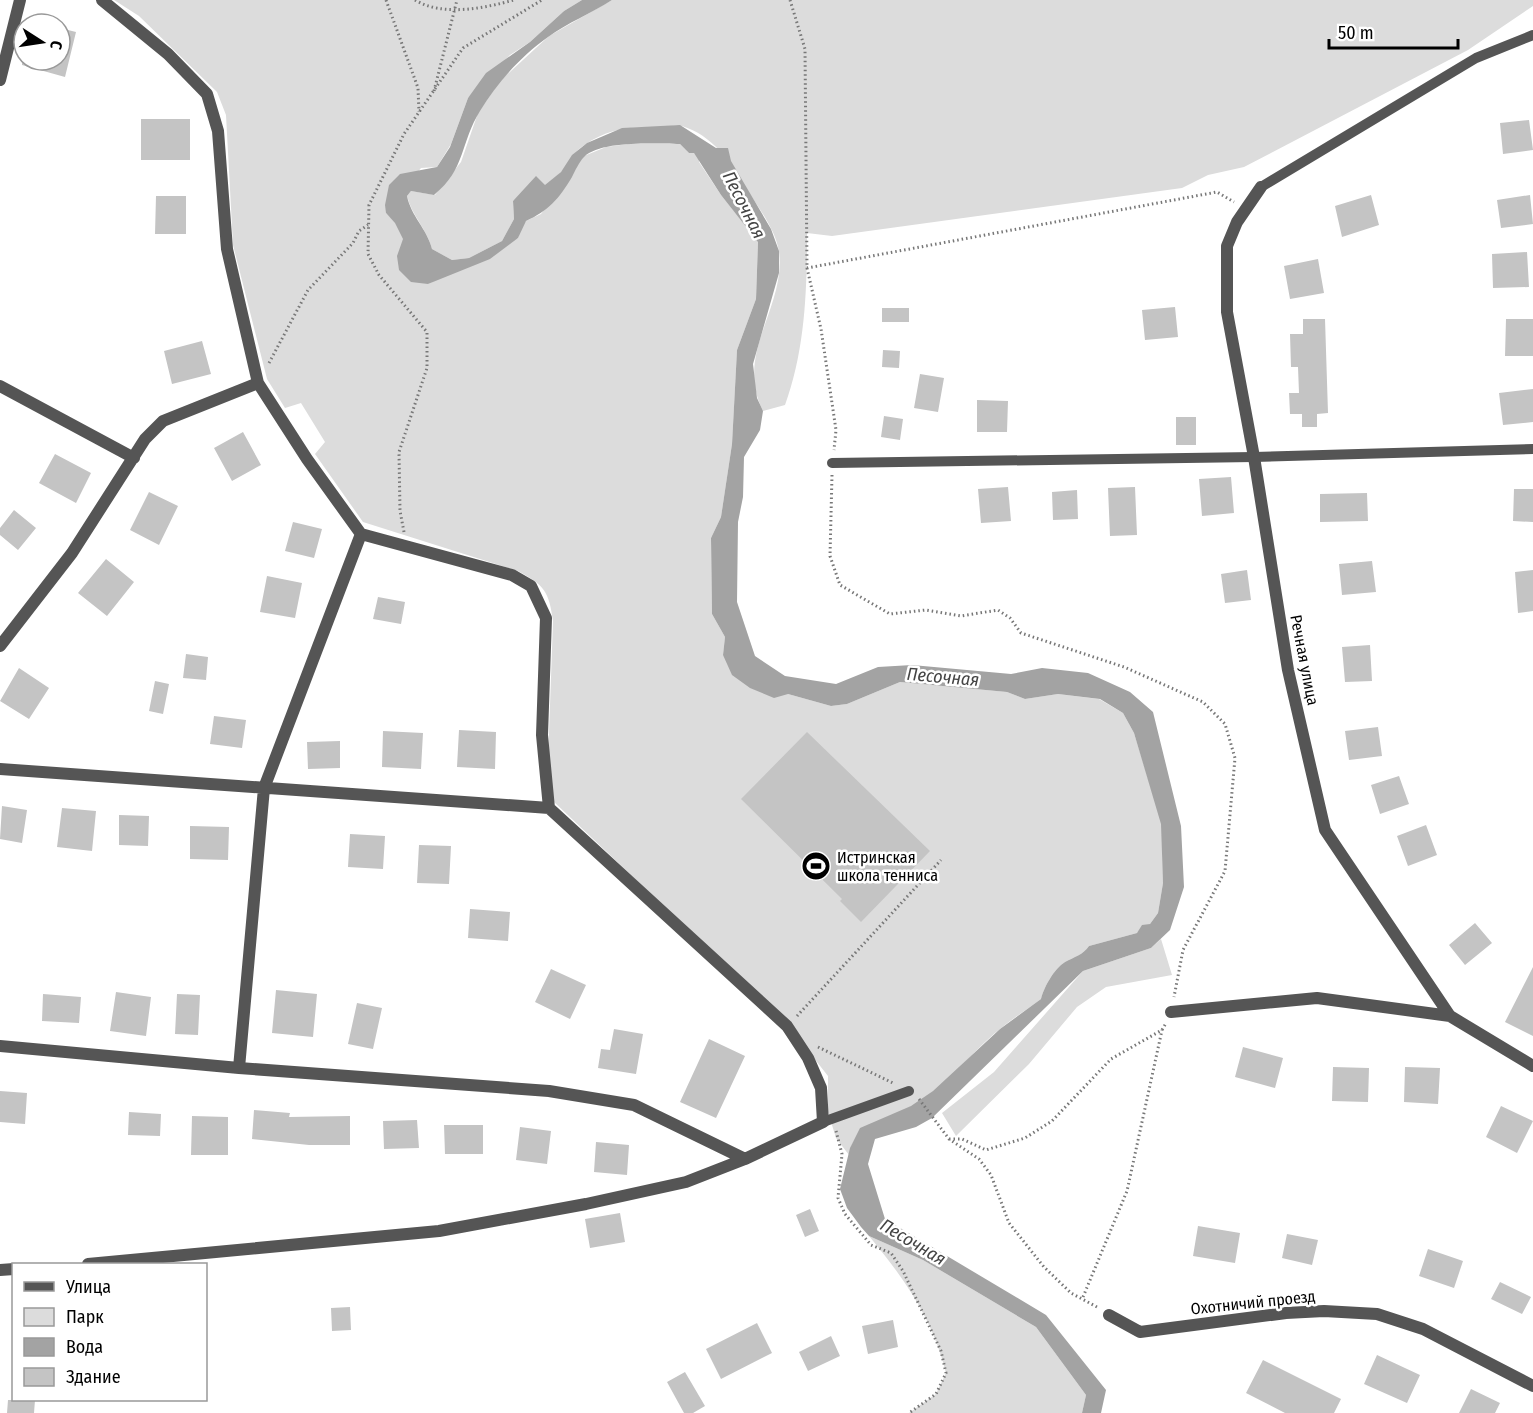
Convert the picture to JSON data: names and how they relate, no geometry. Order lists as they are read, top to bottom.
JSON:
{
  "streets": {
    "street": ["Речная улица", "Охотничий проезд"]
  },
  "water": ["Песочная"],
  "places": {
    "sports": ["Истринская школа тенниса"]
  },
  "legend": [
    "Улица",
    "Парк",
    "Вода",
    "Здание"
  ],
  "scale_bar": "50 m",
  "north": "right"
}
